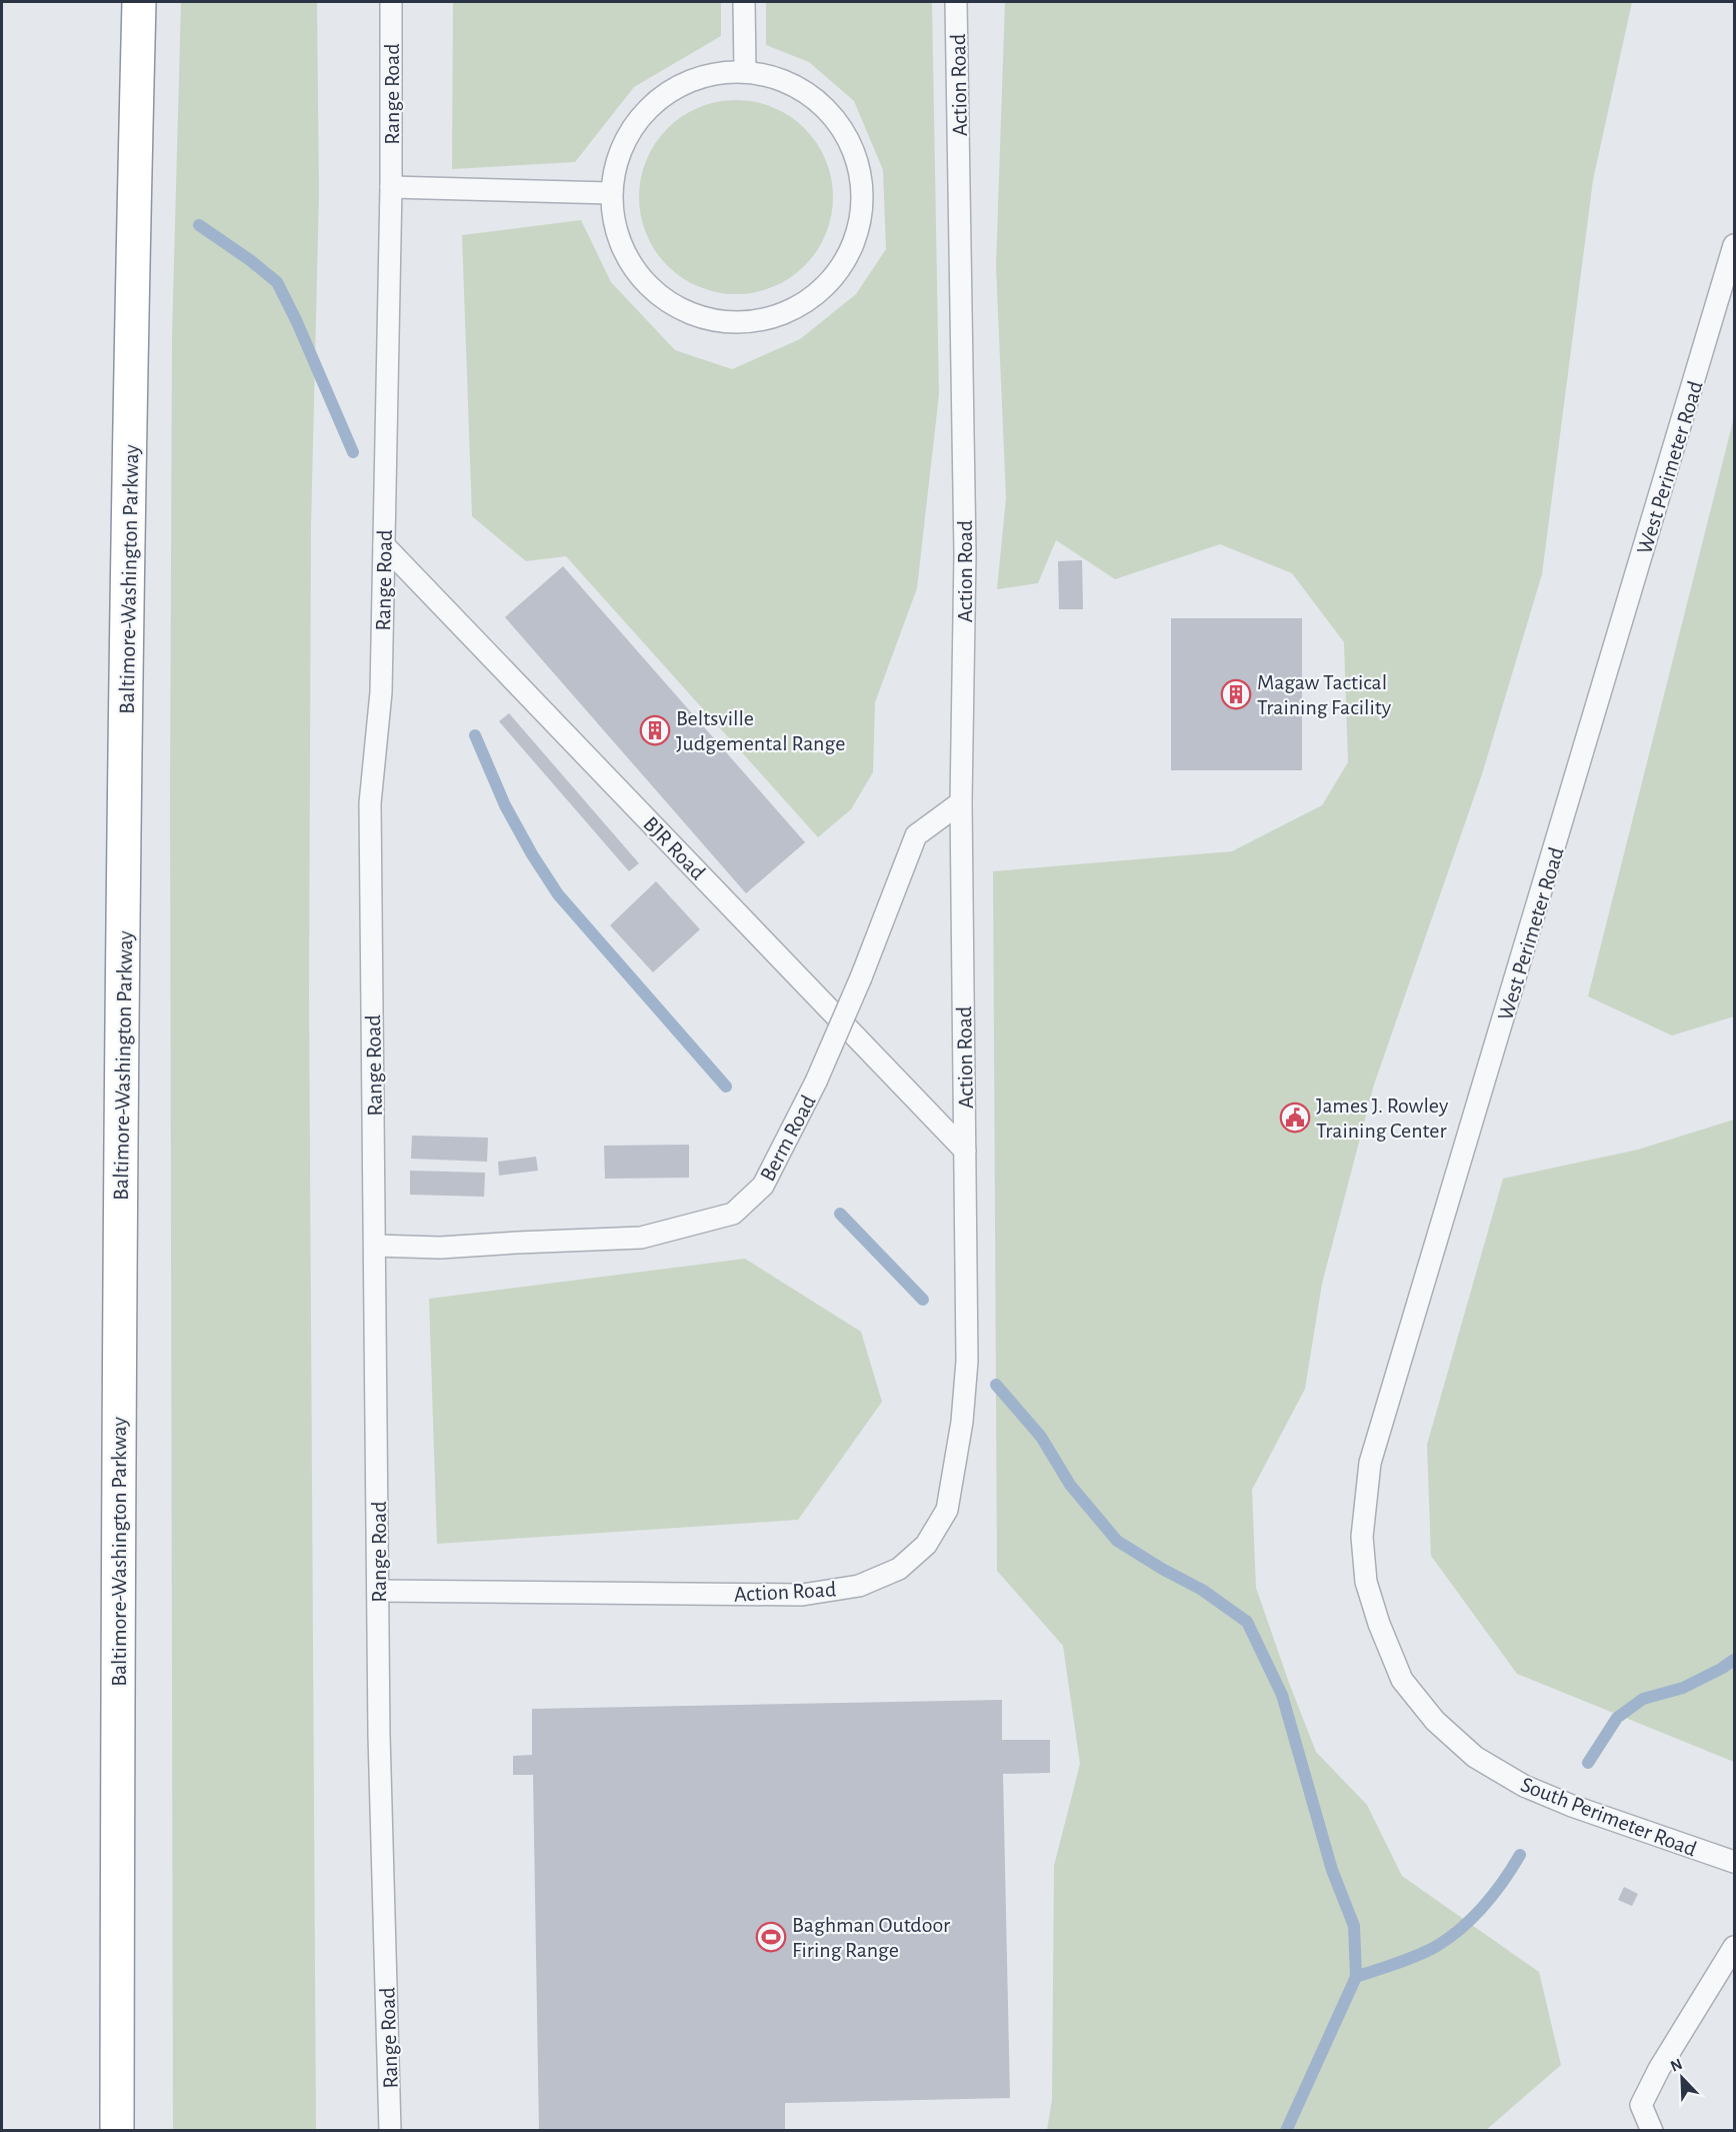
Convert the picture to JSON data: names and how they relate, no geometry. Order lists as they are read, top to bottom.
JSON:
{
  "streets": {
    "highway": ["Baltimore-Washington Parkway"],
    "lane": [
      "Action Road",
      "Range Road",
      "West Perimeter Road",
      "BJR Road",
      "Berm Road",
      "South Perimeter Road"
    ]
  },
  "crossings": [
    ["Action Road", "Range Road"],
    ["Action Road", "BJR Road"],
    ["Action Road", "Berm Road"],
    ["Range Road", "BJR Road"],
    ["Range Road", "Berm Road"],
    ["West Perimeter Road", "South Perimeter Road"]
  ],
  "places": {
    "building": ["Magaw Tactical Training Facility", "Beltsville Judgemental Range"],
    "public building": ["James J. Rowley Training Center"],
    "sports": ["Baghman Outdoor Firing Range"]
  },
  "north": "top left"
}
